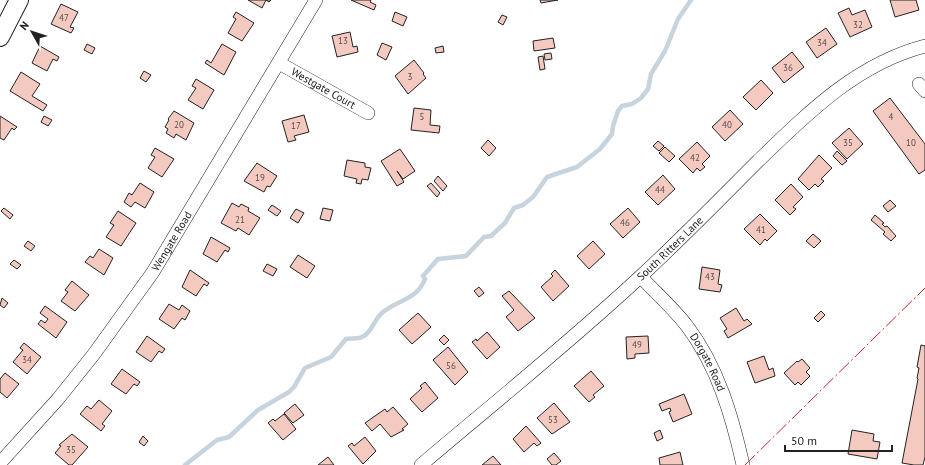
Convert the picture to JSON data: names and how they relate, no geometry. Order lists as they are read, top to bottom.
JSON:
{
  "streets": {
    "street": [
      "Westgate Court",
      "Wengate Road",
      "South Ritters Lane",
      "Dorgate Road"
    ]
  },
  "crossings": [
    ["Westgate Court", "Wengate Road"],
    ["South Ritters Lane", "Dorgate Road"]
  ],
  "house_numbers": [
    "47",
    "32",
    "13",
    "34",
    "36",
    "3",
    "5",
    "4",
    "20",
    "40",
    "17",
    "35",
    "10",
    "42",
    "19",
    "44",
    "21",
    "46",
    "41",
    "43",
    "49",
    "34",
    "56",
    "53",
    "35"
  ],
  "scale_bar": "50 m",
  "north": "top left"
}
